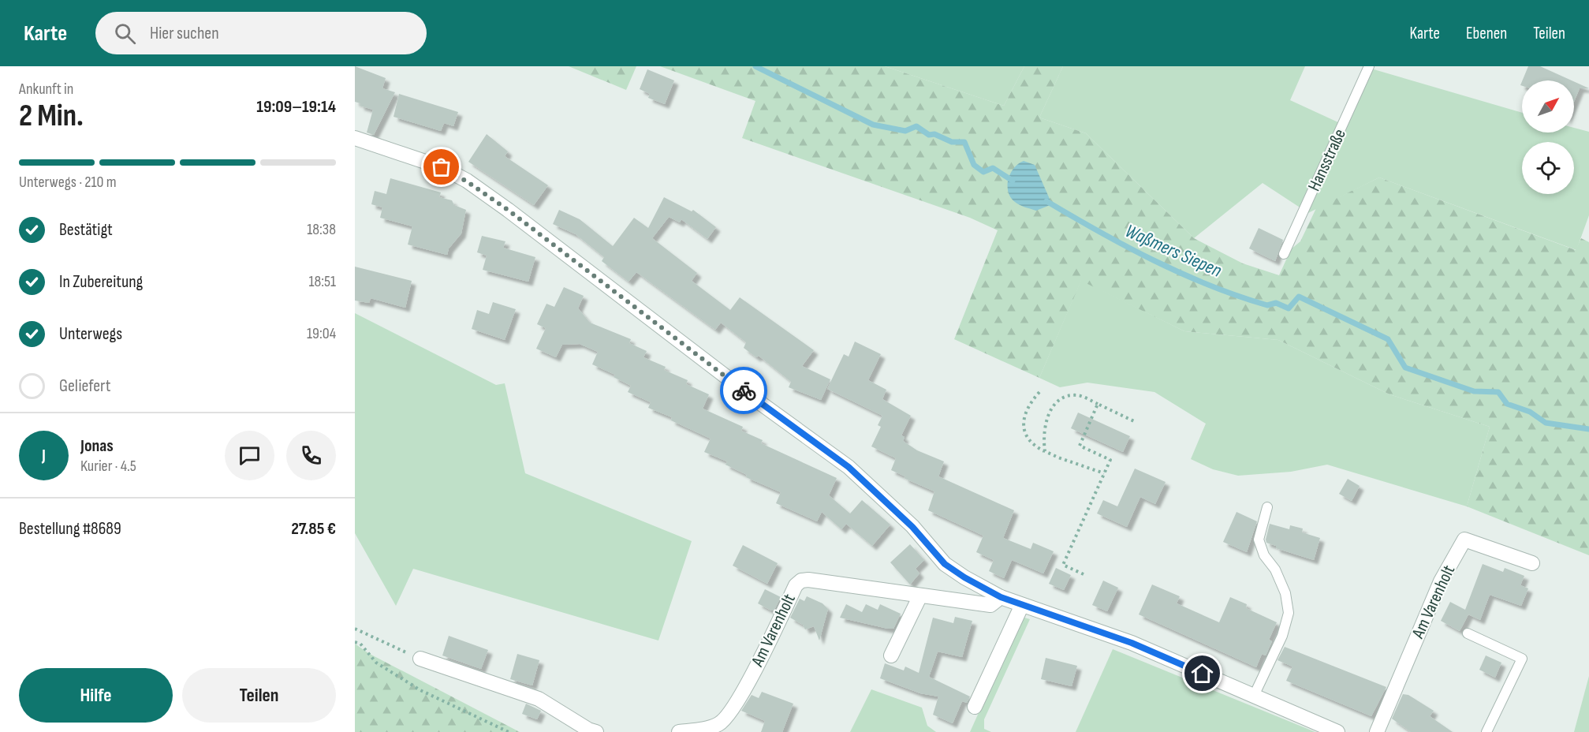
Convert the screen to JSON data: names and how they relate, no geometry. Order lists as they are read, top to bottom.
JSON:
{
  "streets": {
    "street": ["Am Varenholt"],
    "lane": ["Hansstraße"]
  },
  "water": ["Waßmers Siepen"],
  "north": "top right",
  "page": {
    "header": "Karte",
    "search": "Hier suchen",
    "nav": ["Karte", "Ebenen", "Teilen"],
    "heading": ["2 Min.", "Ankunft in", "19:09–19:14"],
    "panel": [
      "Jonas",
      "Kurier · 4.5",
      "Bestellung #8689",
      "27.85 €"
    ],
    "bar": "Unterwegs · 210 m",
    "list": [
      ["Bestätigt", "18:38"],
      ["In Zubereitung", "18:51"],
      ["Unterwegs", "19:04"],
      "Geliefert"
    ],
    "round": "J",
    "buttons": ["Hilfe", "Teilen"]
  }
}
